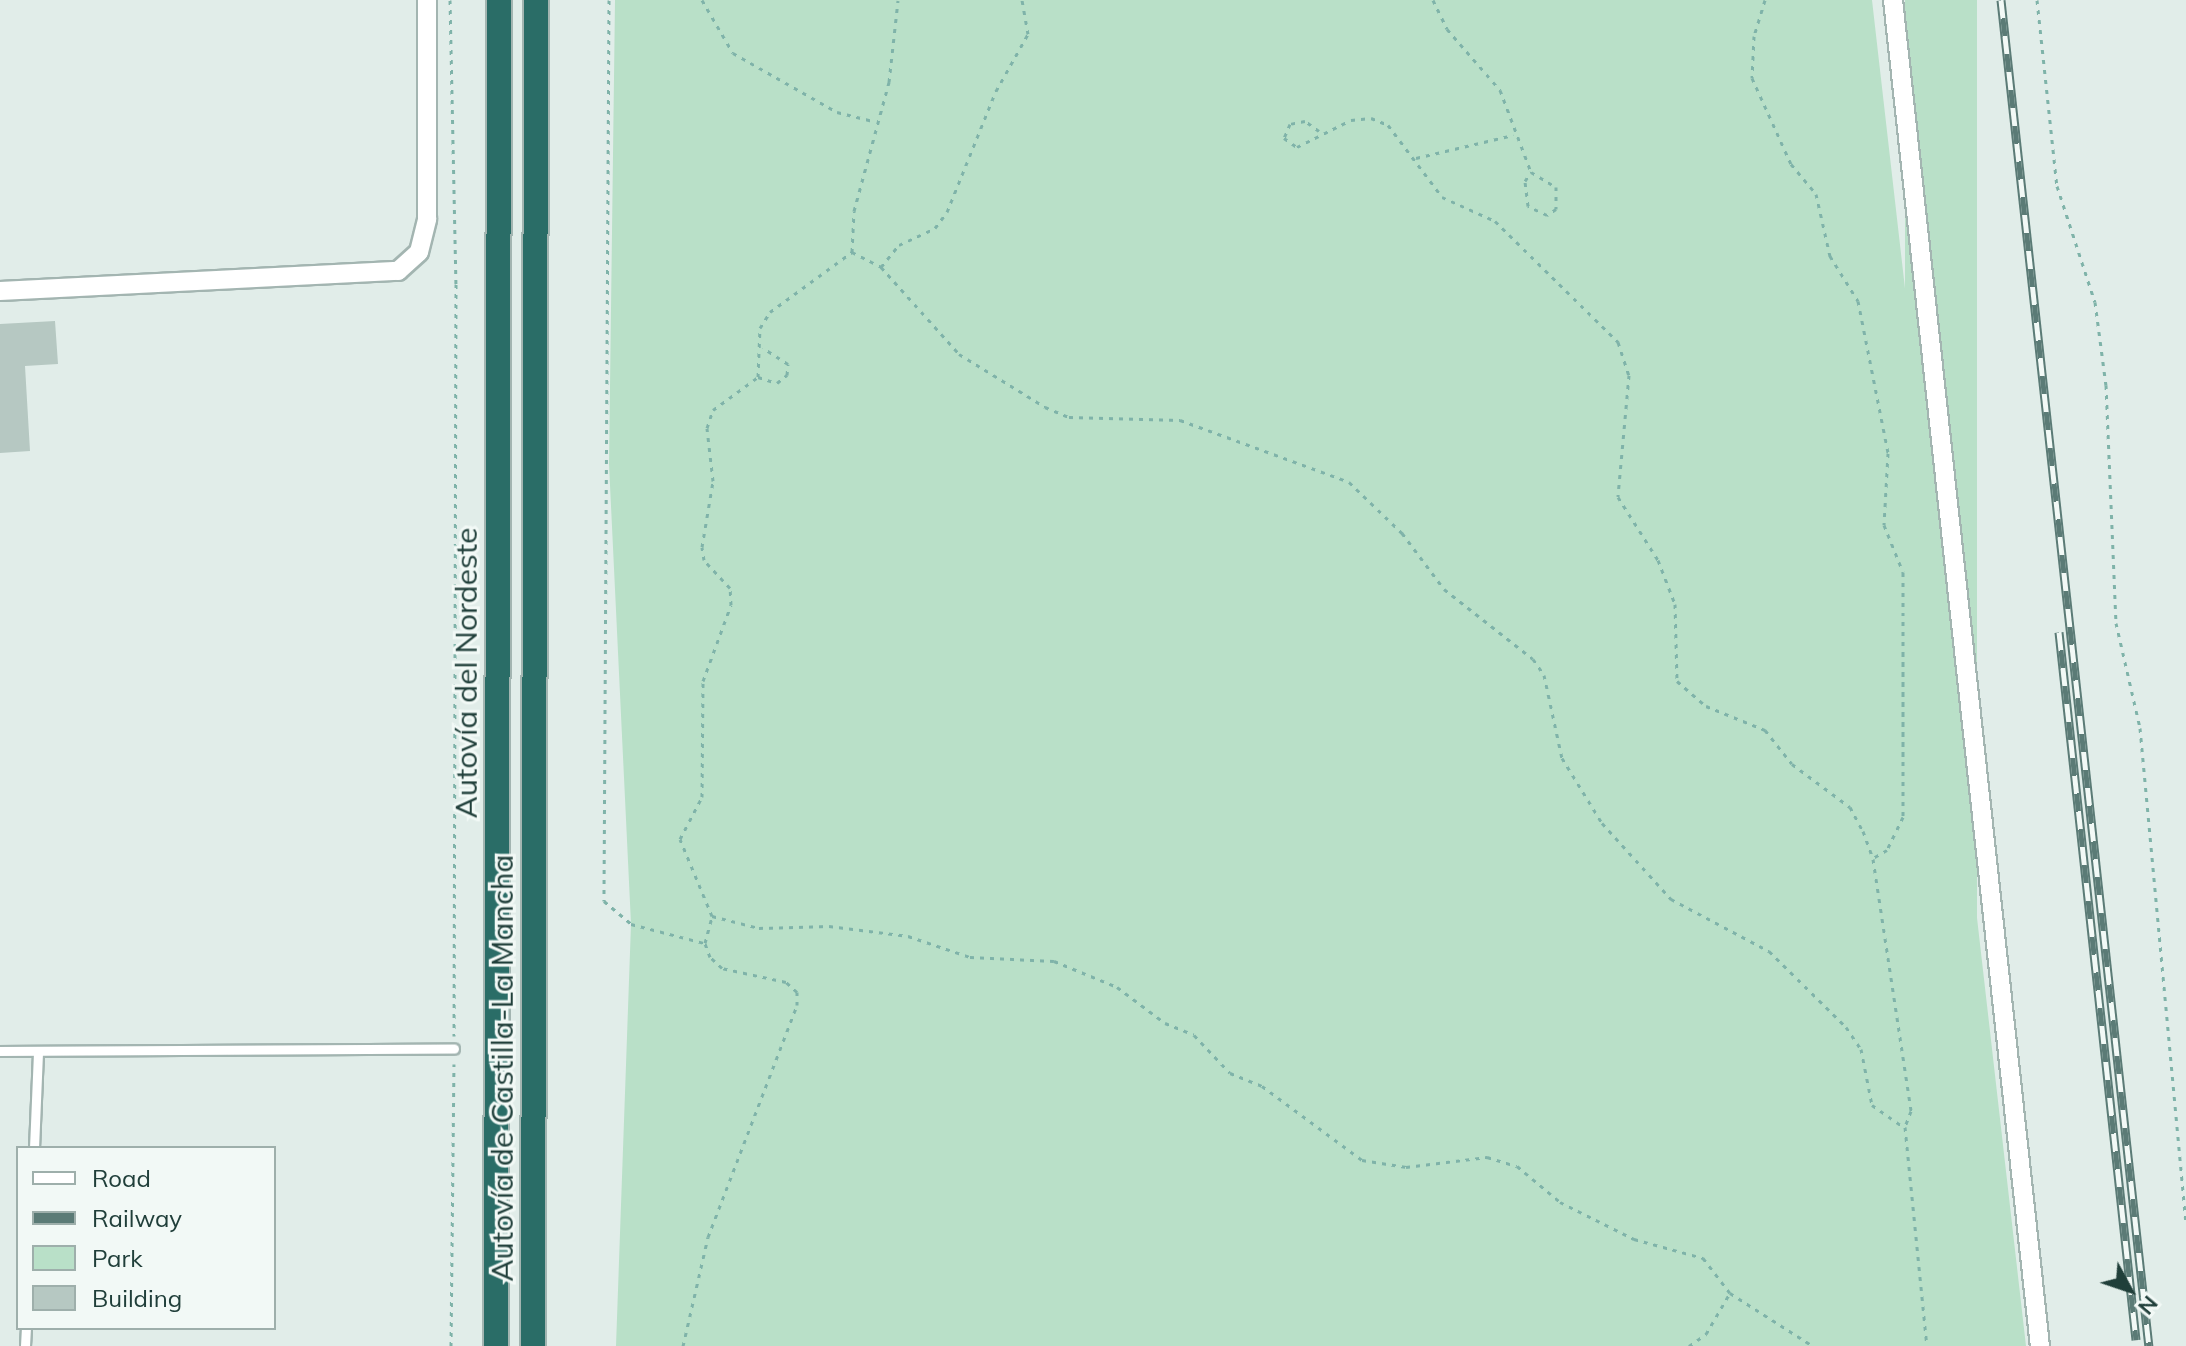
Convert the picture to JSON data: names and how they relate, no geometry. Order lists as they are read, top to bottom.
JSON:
{
  "streets": {
    "highway": ["Autovía del Nordeste", "Autovía de Castilla-La Mancha"]
  },
  "legend": [
    "Road",
    "Railway",
    "Park",
    "Building"
  ],
  "north": "bottom right"
}
